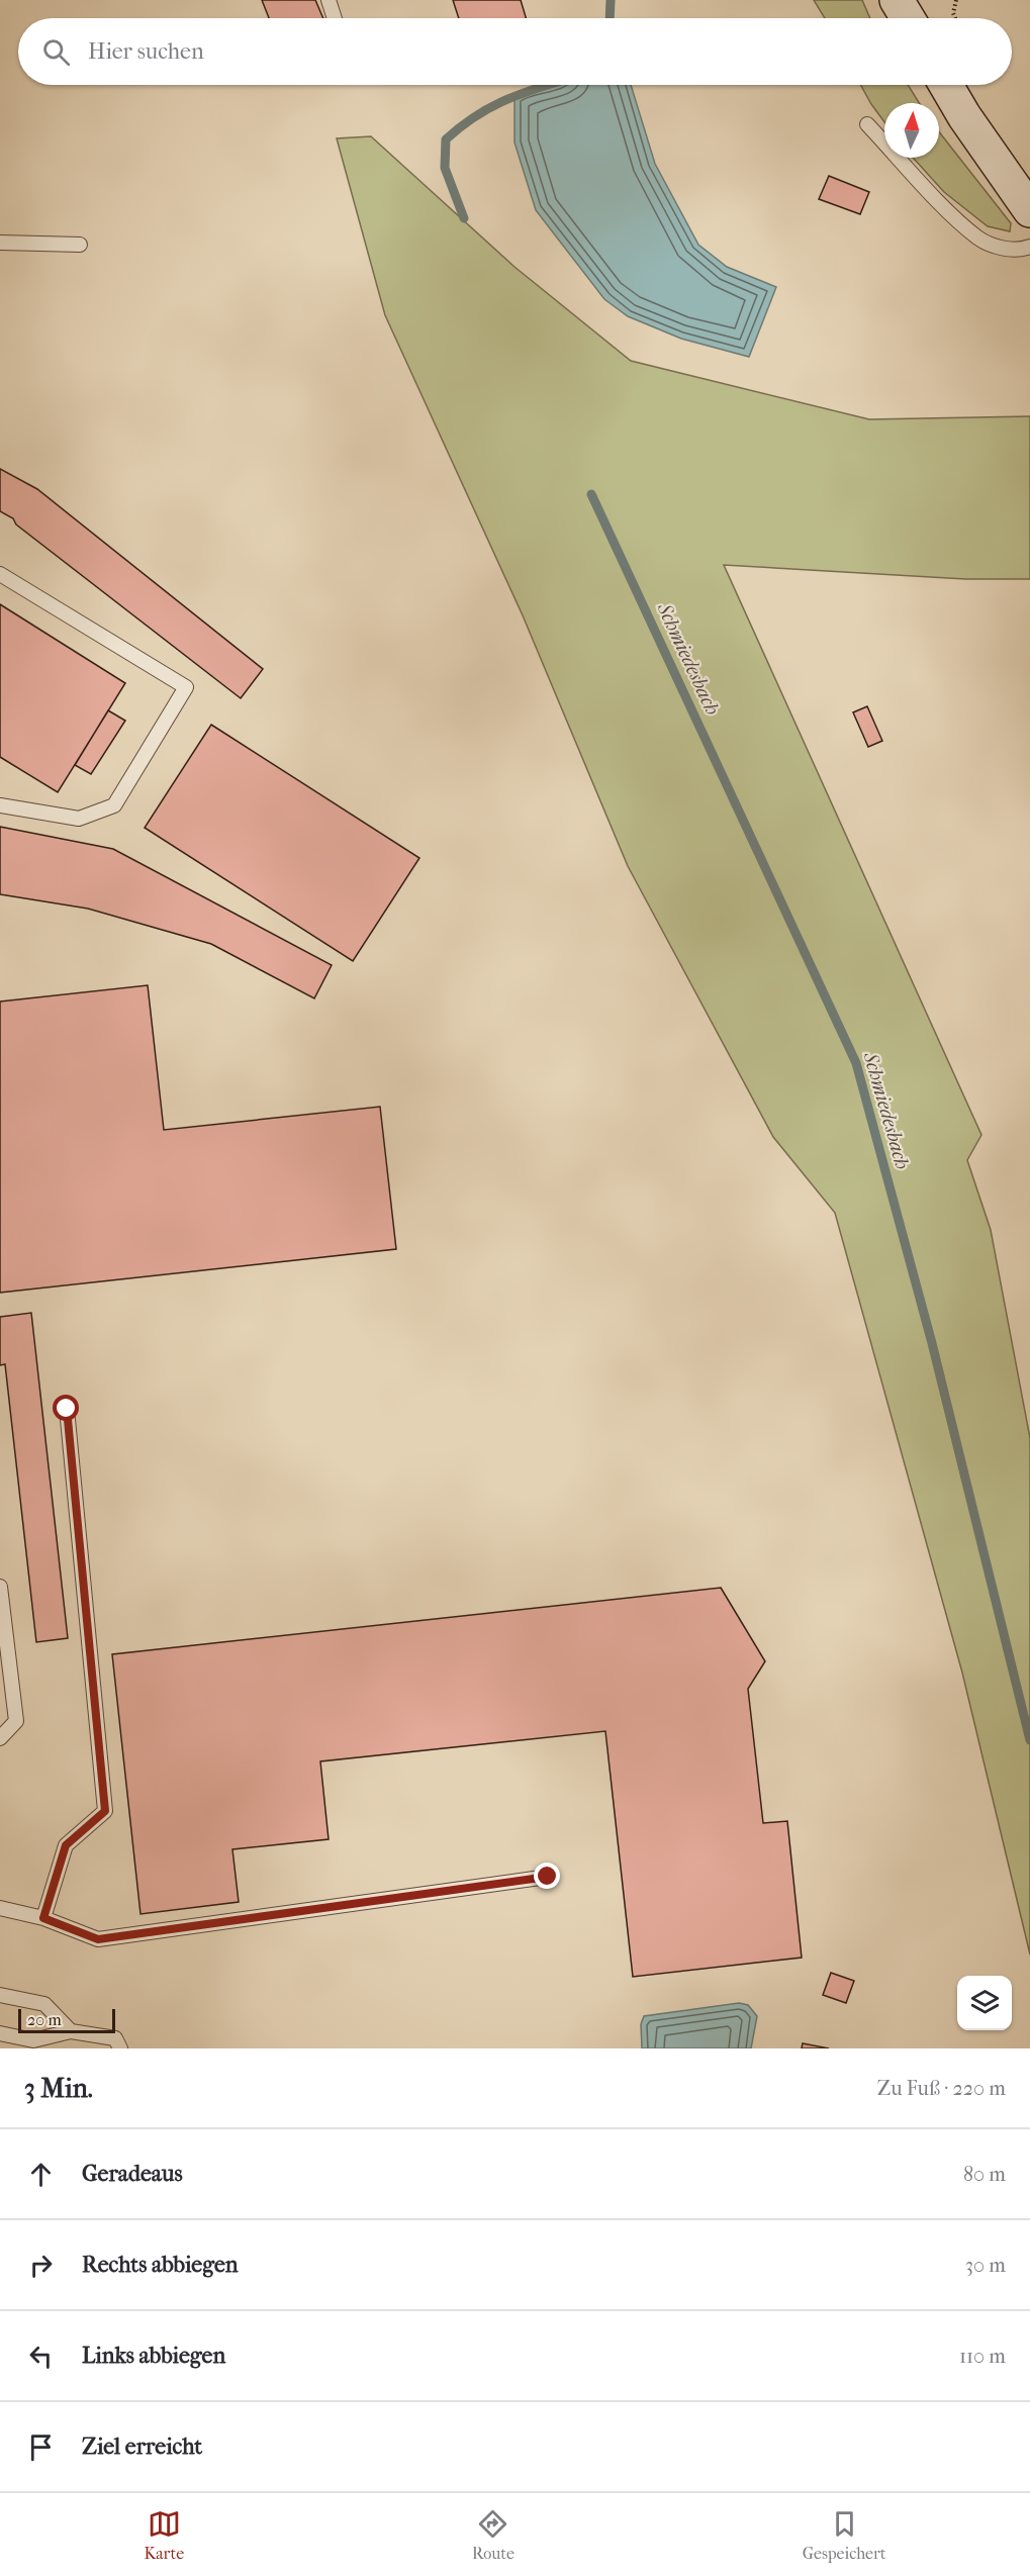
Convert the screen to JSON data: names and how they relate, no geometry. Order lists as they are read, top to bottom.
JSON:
{
  "water": ["Schmiedesbach"],
  "scale_bar": "20 m",
  "north": "top",
  "page": {
    "search": "Hier suchen",
    "scale": "20 m",
    "heading": ["3 Min.", "Zu Fuß · 220 m"],
    "list": [
      ["Geradeaus", "80 m"],
      ["Rechts abbiegen", "30 m"],
      ["Links abbiegen", "110 m"],
      "Ziel erreicht"
    ],
    "nav": ["Karte", "Route", "Gespeichert"]
  }
}
